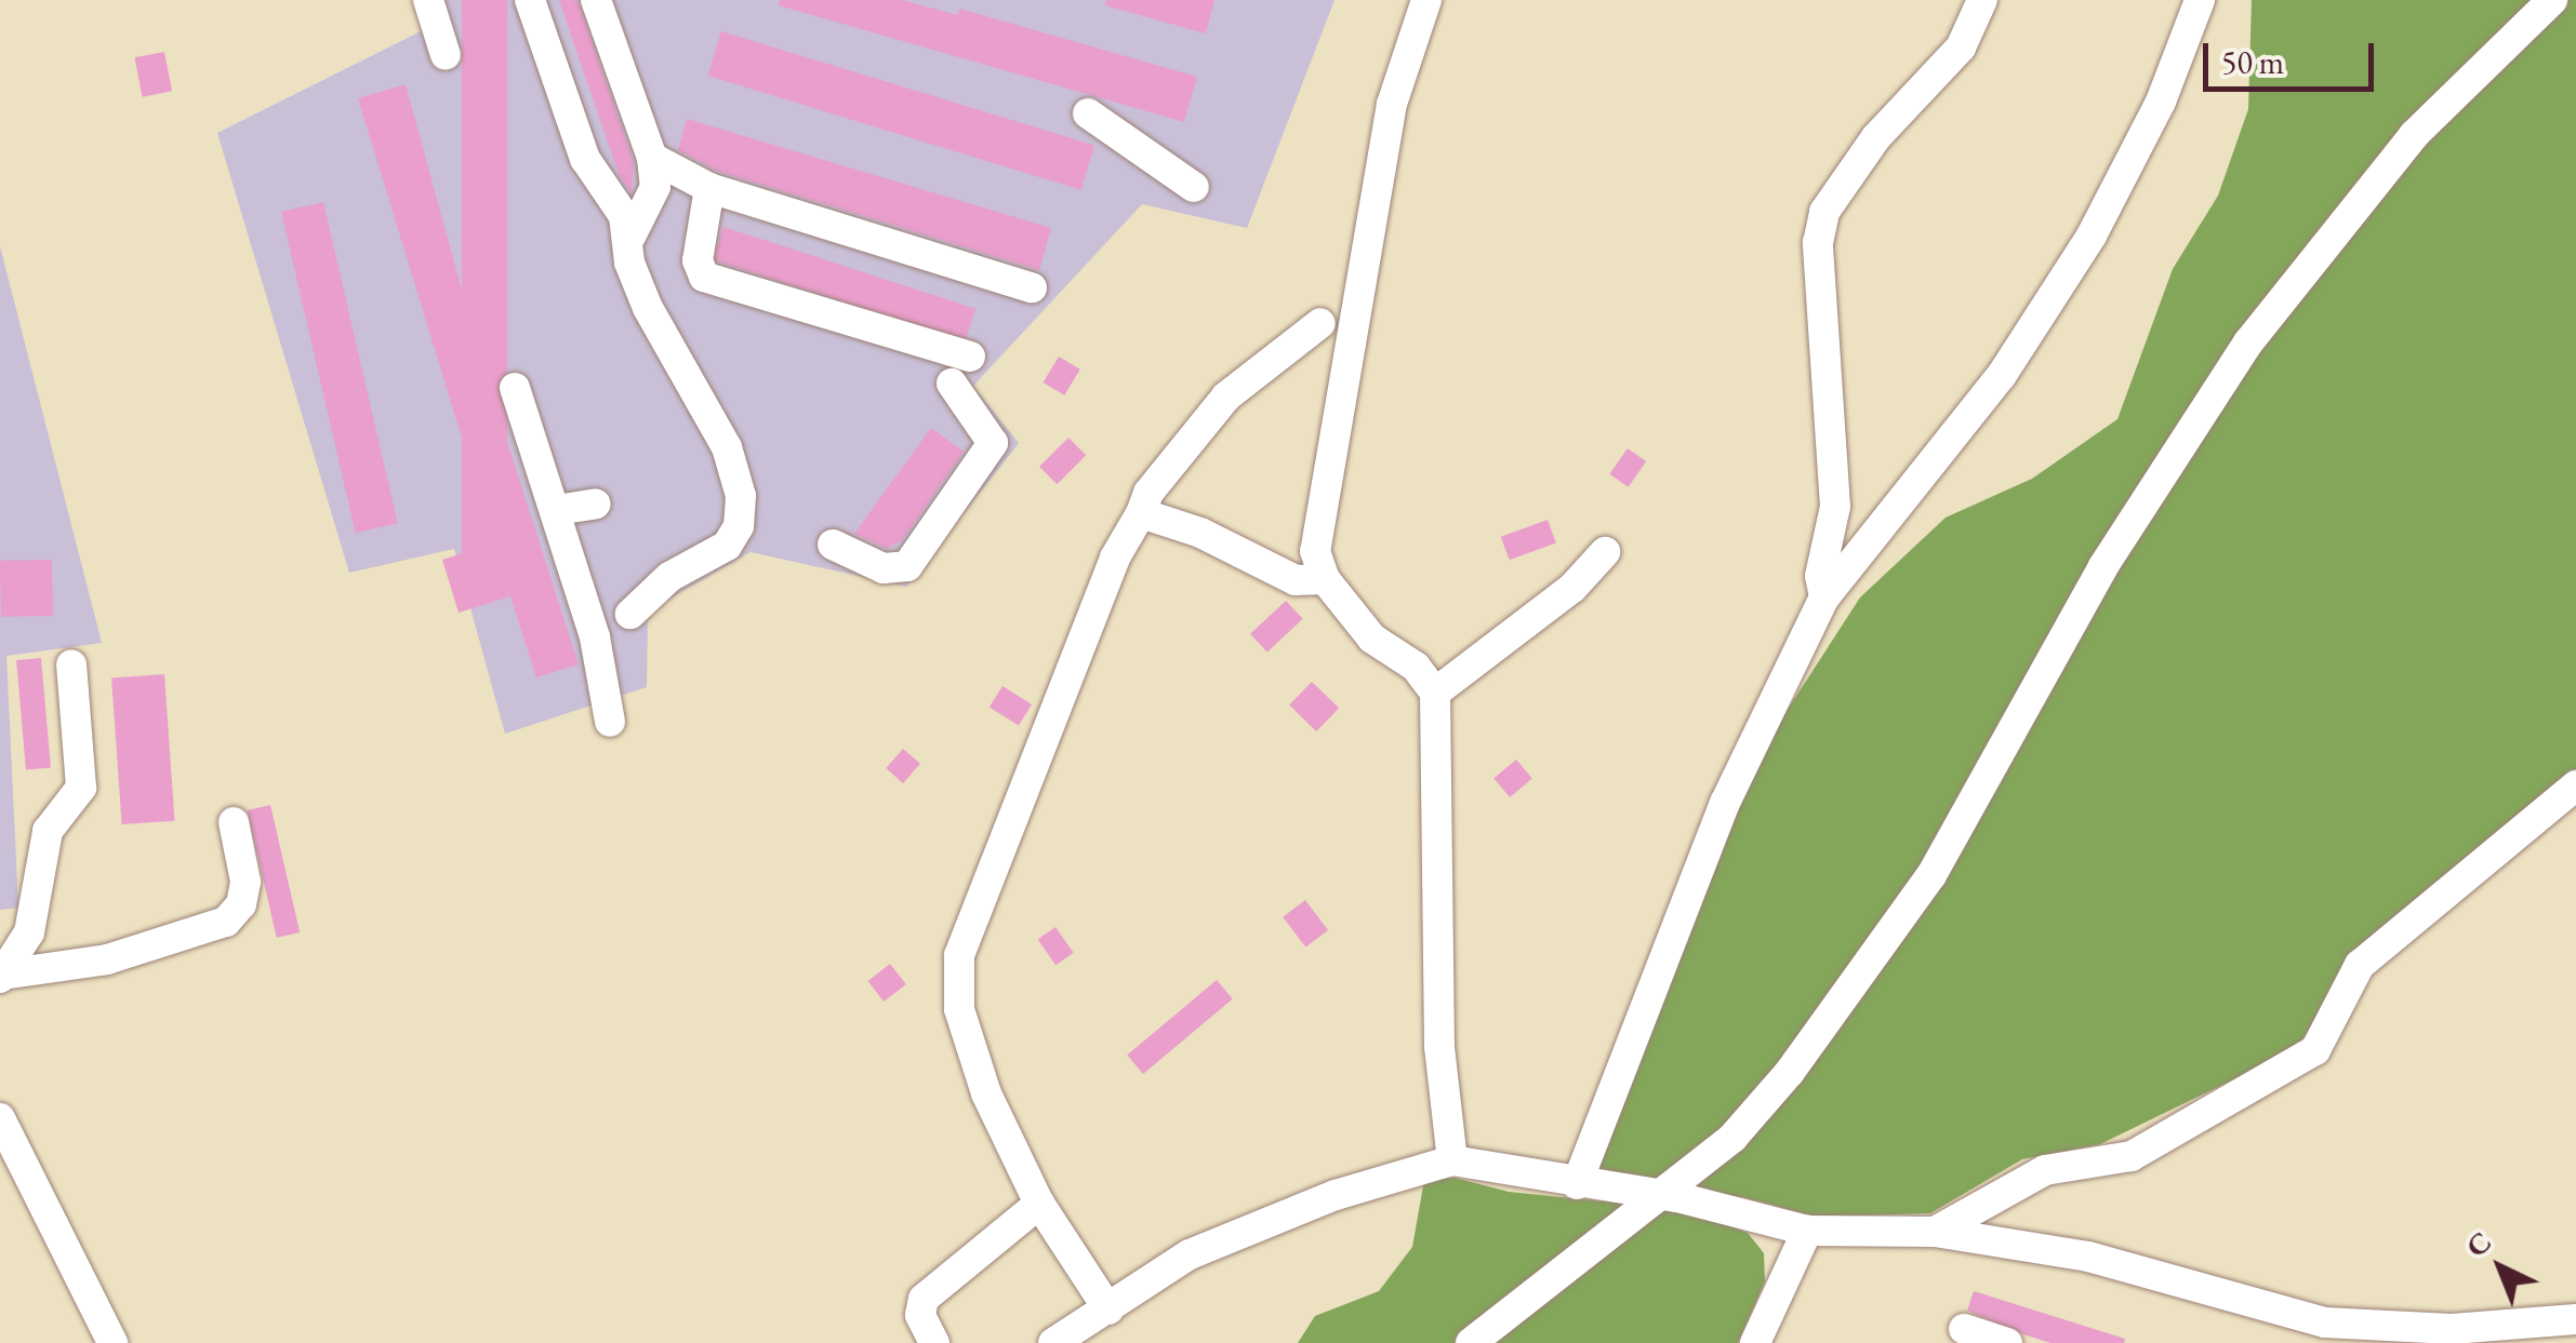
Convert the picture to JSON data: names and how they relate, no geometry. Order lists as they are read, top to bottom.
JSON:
{
  "scale_bar": "50 m",
  "north": "top left"
}
